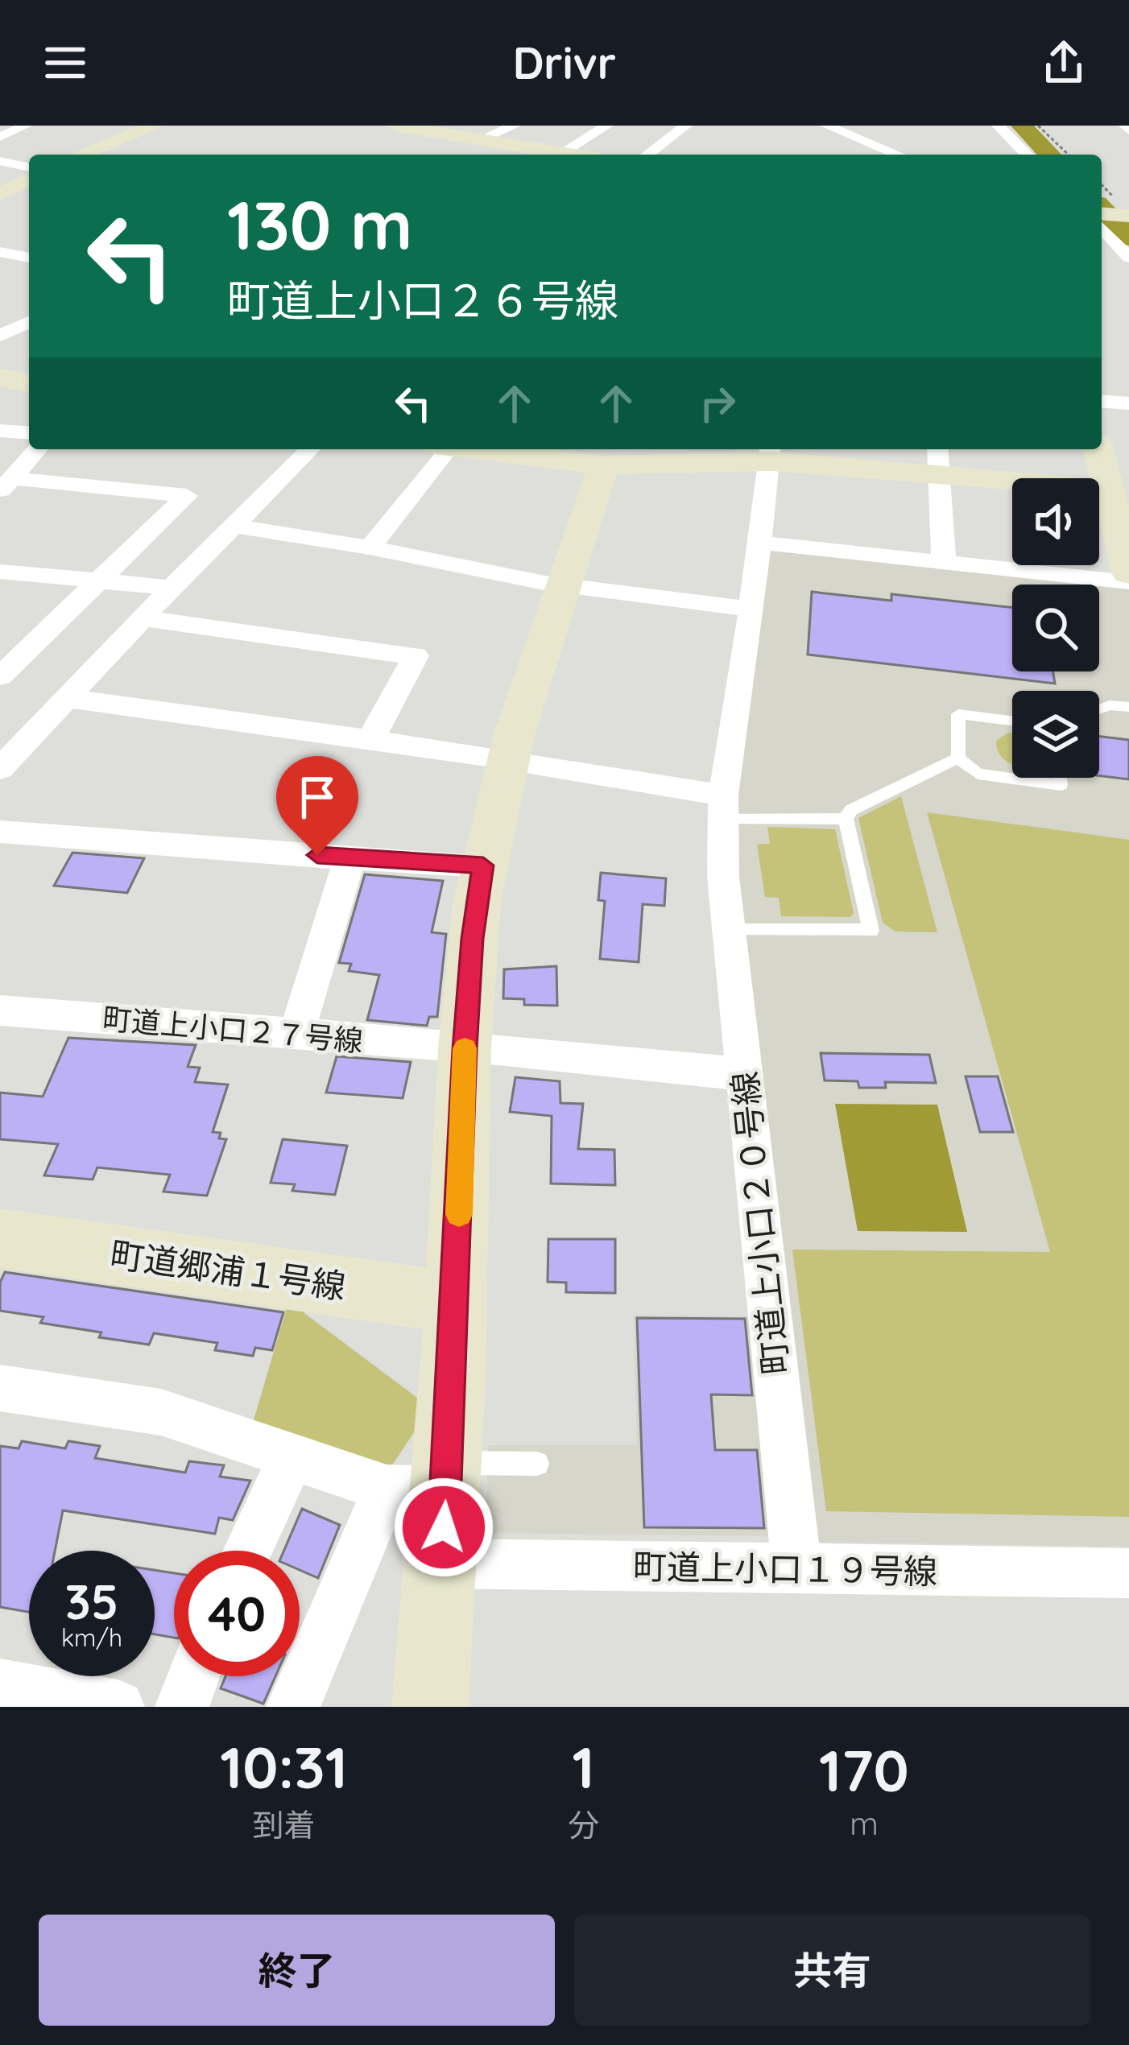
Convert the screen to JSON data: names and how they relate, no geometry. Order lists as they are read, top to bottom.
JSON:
{
  "streets": {
    "street": [
      "町道上小口２７号線",
      "町道上小口２０号線",
      "町道郷浦１号線",
      "町道上小口１９号線"
    ]
  },
  "crossings": [
    ["町道上小口２７号線", "町道上小口２０号線"],
    ["町道上小口２０号線", "町道上小口１９号線"]
  ],
  "page": {
    "header": "Drivr",
    "turn": ["130 m", "町道上小口２６号線"],
    "speed": "35 km/h",
    "limit": "40",
    "eta": [
      "10:31",
      "到着",
      "1",
      "分",
      "170",
      "m"
    ],
    "buttons": ["終了", "共有"]
  }
}
